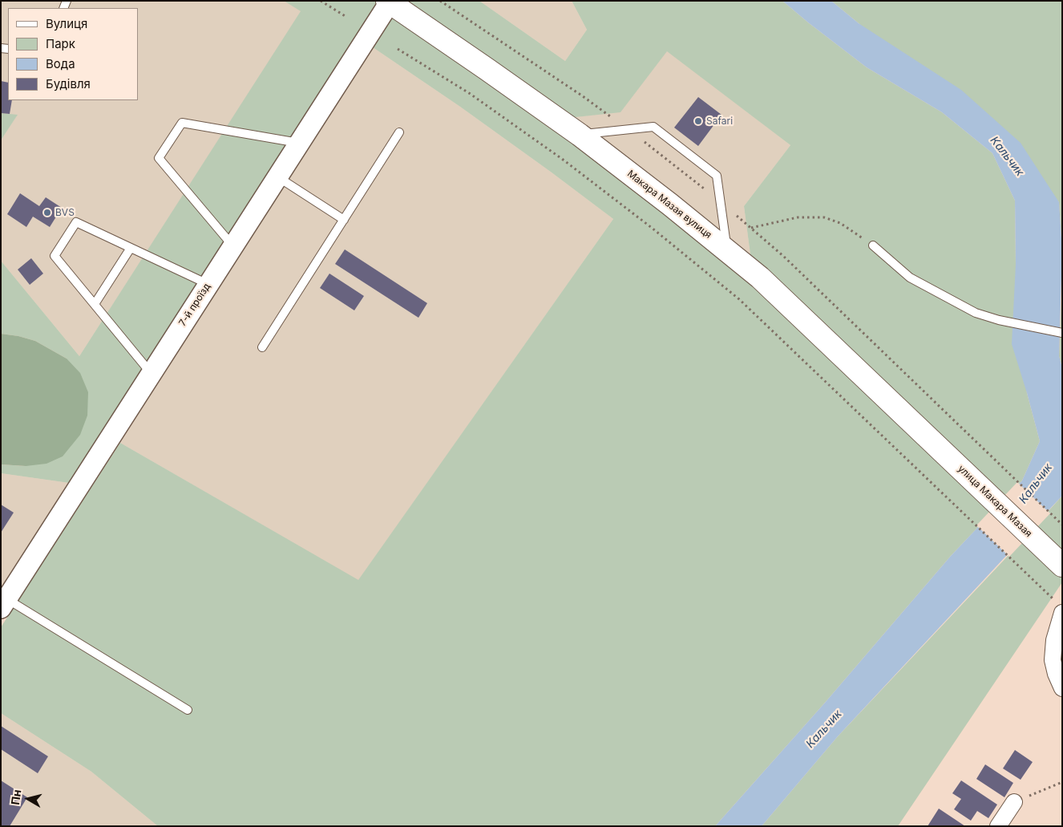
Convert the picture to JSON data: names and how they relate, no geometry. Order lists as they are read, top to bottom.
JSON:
{
  "streets": {
    "main road": ["Макара Мазая вулиця", "улица Макара Мазая"],
    "street": ["7-й проїзд"]
  },
  "crossings": [
    ["Макара Мазая вулиця", "7-й проїзд"],
    ["Макара Мазая вулиця", "улица Макара Мазая"]
  ],
  "water": ["Кальчик"],
  "places": ["Safari", "BVS"],
  "legend": [
    "Вулиця",
    "Парк",
    "Вода",
    "Будівля"
  ],
  "north": "left"
}
